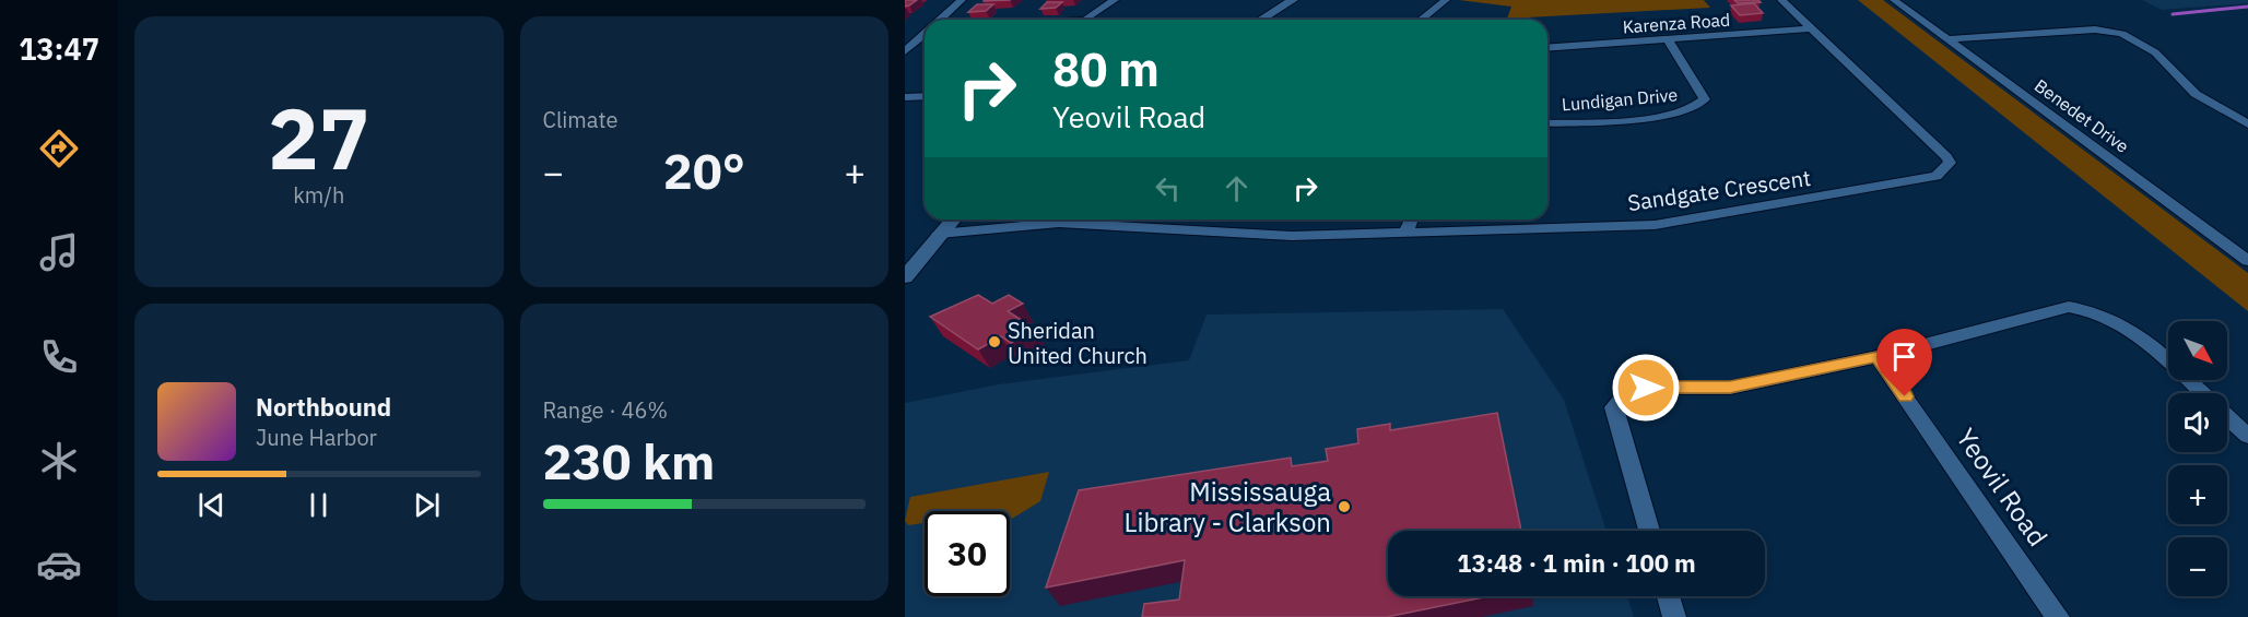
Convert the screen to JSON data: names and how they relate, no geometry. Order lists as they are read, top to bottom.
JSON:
{
  "streets": {
    "street": [
      "Karenza Road",
      "Lundigan Drive",
      "Benedet Drive",
      "Sandgate Crescent",
      "Yeovil Road"
    ]
  },
  "crossings": [
    ["Karenza Road", "Lundigan Drive"],
    ["Karenza Road", "Sandgate Crescent"]
  ],
  "places": ["Sheridan United Church", "Mississauga Library - Clarkson"],
  "north": "bottom right",
  "page": {
    "tabs": "13:47",
    "tile": [
      ["27", "km/h"],
      "Climate",
      ["Range · 46%", "230 km"]
    ],
    "turn": ["80 m", "Yeovil Road"],
    "heat": ["−", "20°", "+"],
    "map_buttons": ["+", "−"],
    "song": ["Northbound", "June Harbor"],
    "limit": "30",
    "trip": "13:48 · 1 min · 100 m"
  }
}
